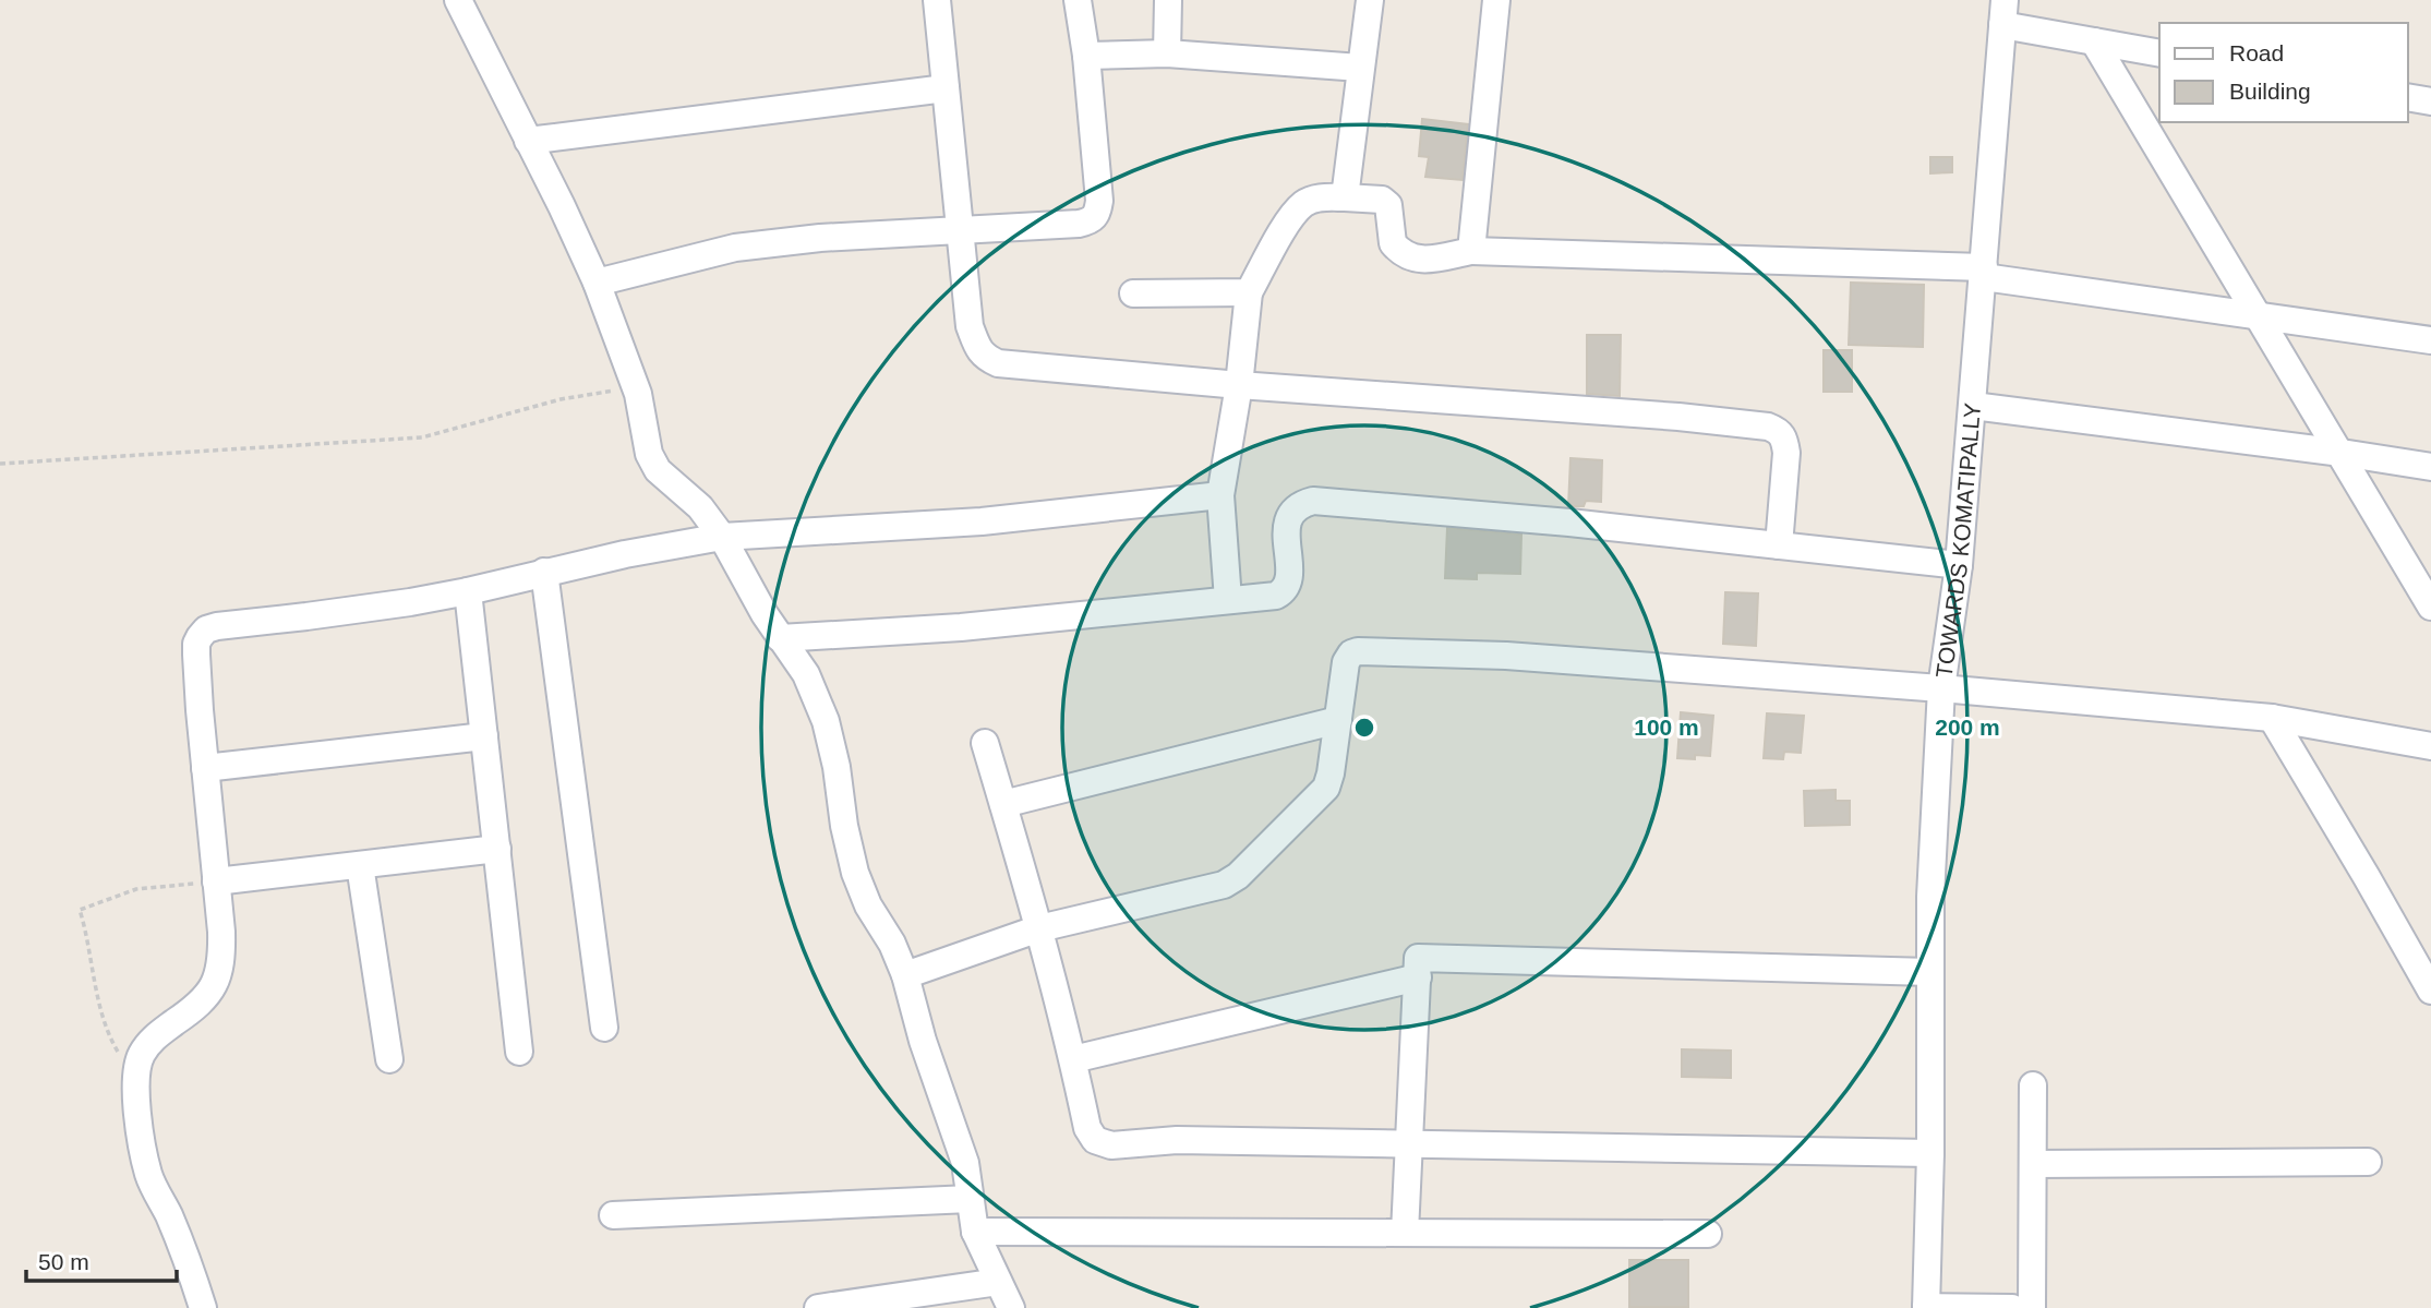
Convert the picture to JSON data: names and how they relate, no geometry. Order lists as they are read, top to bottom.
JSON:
{
  "streets": {
    "street": ["TOWARDS KOMATIPALLY"]
  },
  "legend": ["Road", "Building"],
  "scale_bar": "50 m",
  "rings": ["100 m", "200 m"]
}
